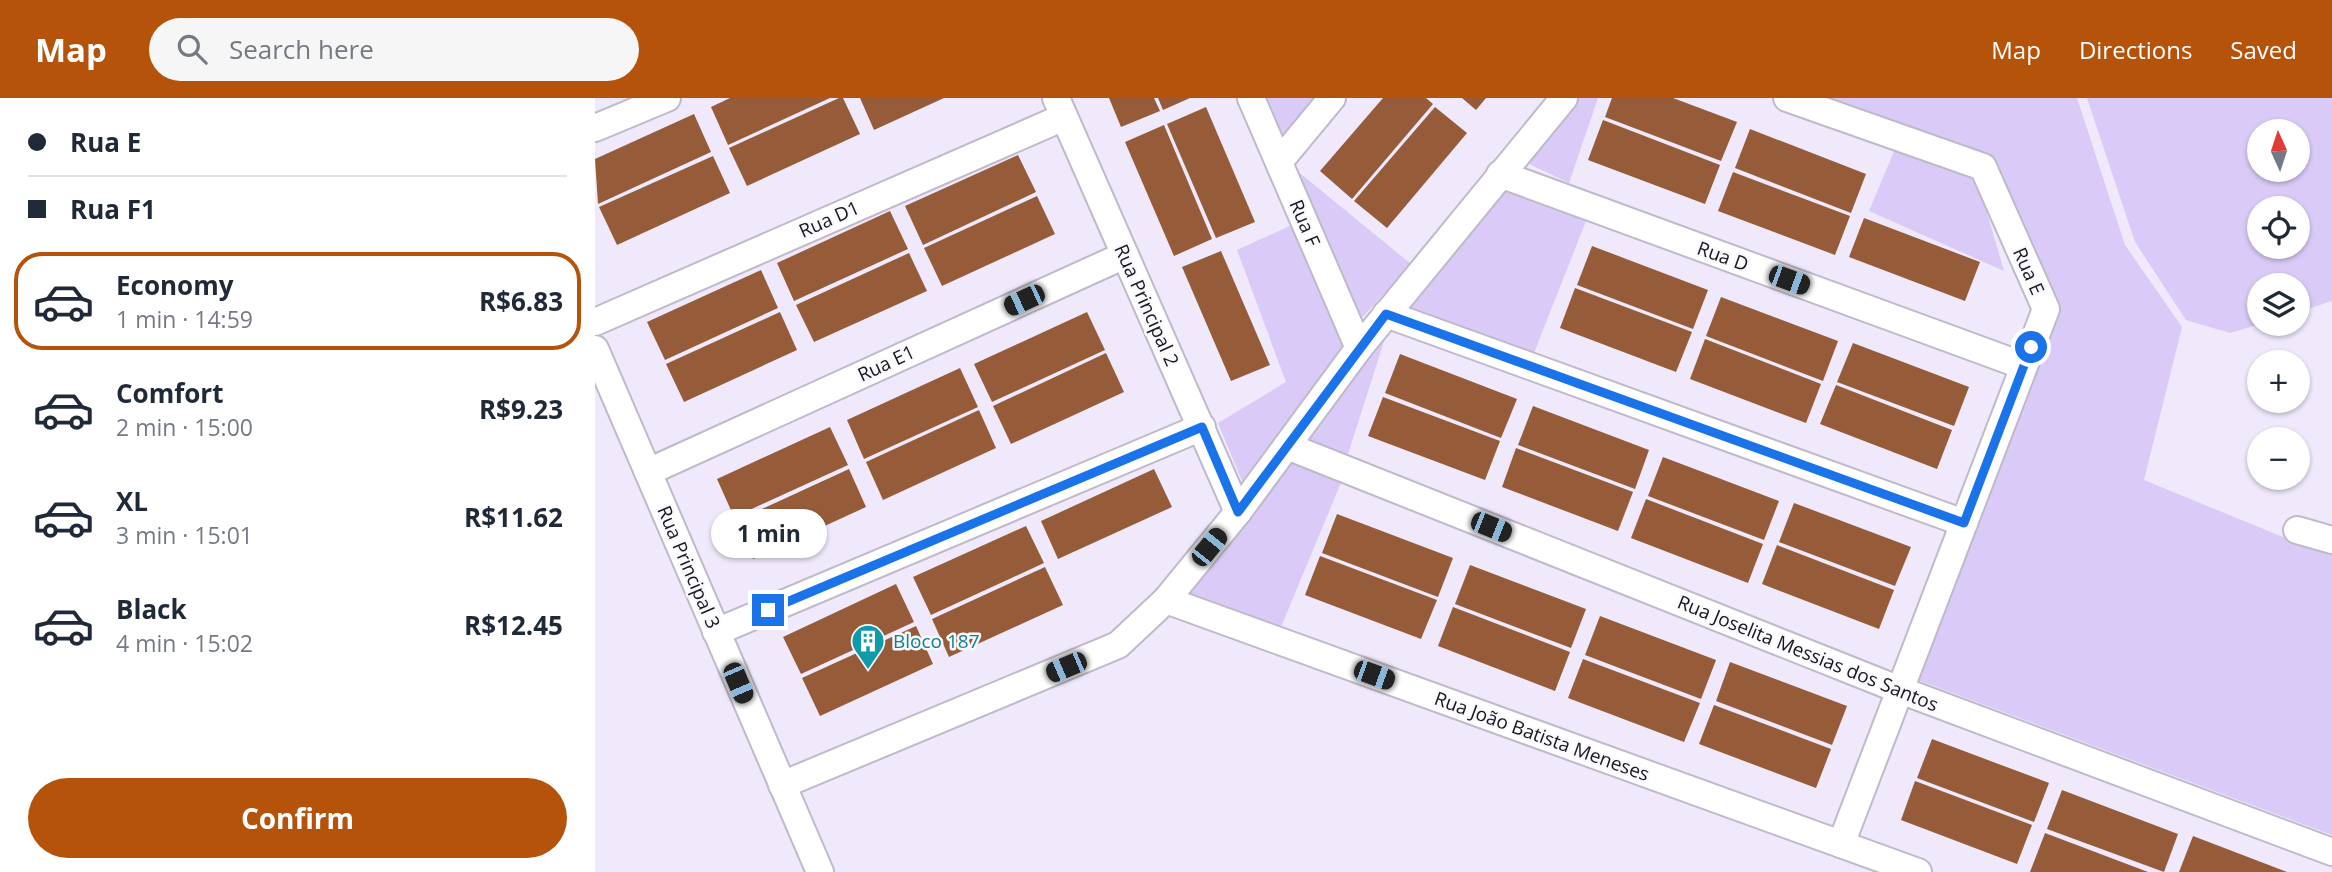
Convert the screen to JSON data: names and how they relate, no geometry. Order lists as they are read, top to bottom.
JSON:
{
  "streets": {
    "street": [
      "Rua D1",
      "Rua F",
      "Rua D",
      "Rua E",
      "Rua Principal 2",
      "Rua E1",
      "Rua Principal 3",
      "Rua Joselita Messias dos Santos",
      "Rua João Batista Meneses"
    ]
  },
  "crossings": [
    ["Rua D1", "Rua Principal 2"],
    ["Rua D", "Rua E"],
    ["Rua E", "Rua Joselita Messias dos Santos"],
    ["Rua E", "Rua João Batista Meneses"],
    ["Rua Principal 2", "Rua E1"],
    ["Rua E1", "Rua Principal 3"]
  ],
  "places": {
    "building": ["Bloco 187"]
  },
  "north": "top",
  "page": {
    "header": "Map",
    "search": "Search here",
    "nav": ["Map", "Directions", "Saved"],
    "banner": ["Rua E", "Rua F1"],
    "map_buttons": ["+", "−"],
    "list": [
      {
        "name": "Economy",
        "note": "1 min · 14:59",
        "value": "R$6.83"
      },
      {
        "name": "Comfort",
        "note": "2 min · 15:00",
        "value": "R$9.23"
      },
      {
        "name": "XL",
        "note": "3 min · 15:01",
        "value": "R$11.62"
      },
      {
        "name": "Black",
        "note": "4 min · 15:02",
        "value": "R$12.45"
      }
    ],
    "bubble": "1 min",
    "buttons": "Confirm"
  }
}
